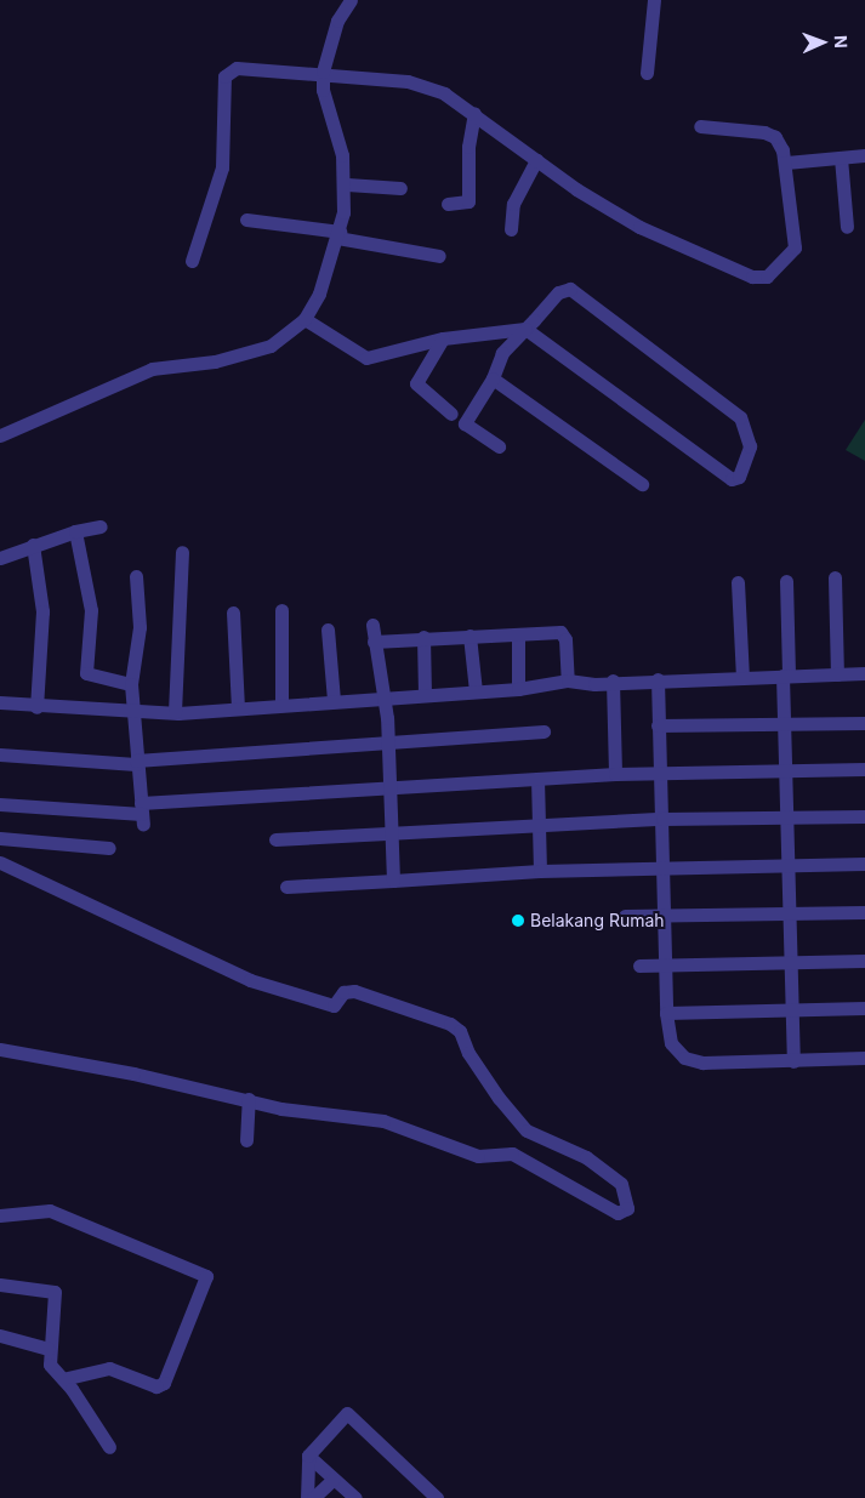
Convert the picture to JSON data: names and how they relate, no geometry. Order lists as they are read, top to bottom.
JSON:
{
  "places": ["Belakang Rumah"],
  "north": "right"
}
